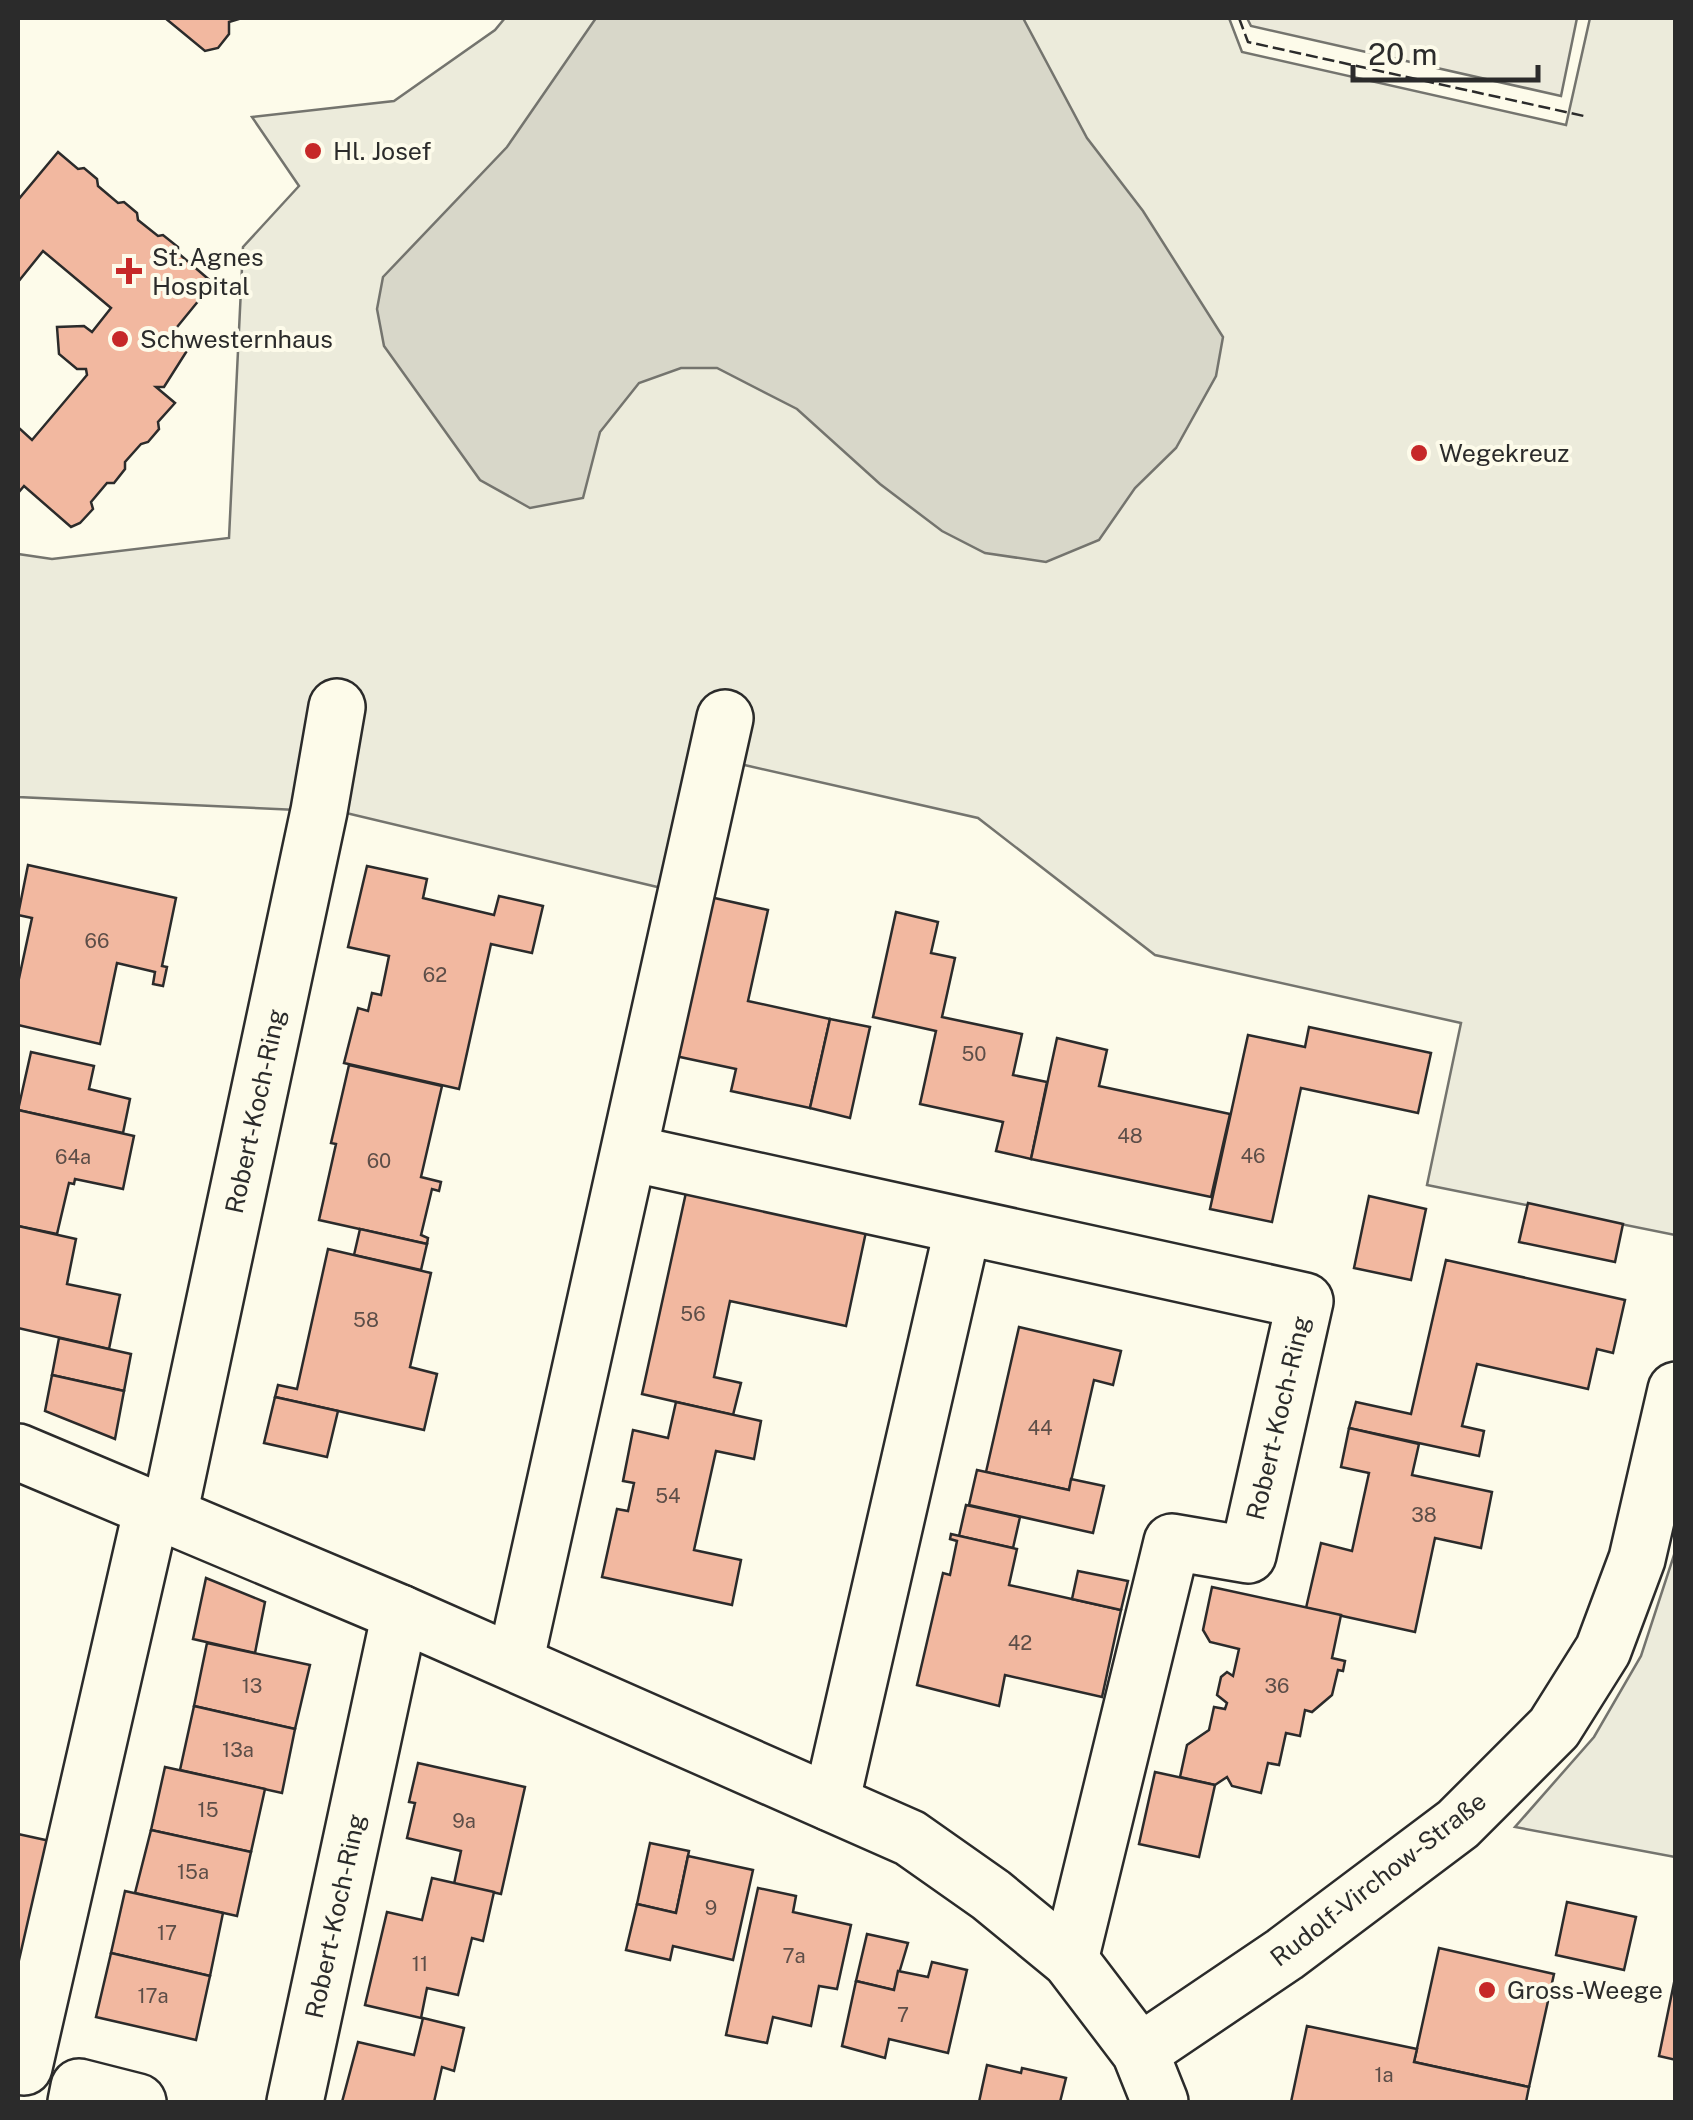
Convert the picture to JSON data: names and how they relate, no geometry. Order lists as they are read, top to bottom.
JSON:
{
  "streets": {
    "street": ["Robert-Koch-Ring", "Rudolf-Virchow-Straße"]
  },
  "places": {
    "other": [
      "Hl. Josef",
      "Schwesternhaus",
      "Wegekreuz",
      "Gross-Weege"
    ],
    "health": ["St. Agnes Hospital"]
  },
  "house_numbers": [
    "66",
    "62",
    "50",
    "48",
    "46",
    "64a",
    "60",
    "56",
    "58",
    "44",
    "54",
    "38",
    "42",
    "13",
    "36",
    "13a",
    "15",
    "9a",
    "15a",
    "9",
    "17",
    "7a",
    "11",
    "17a",
    "7",
    "1a"
  ],
  "scale_bar": "20 m"
}
